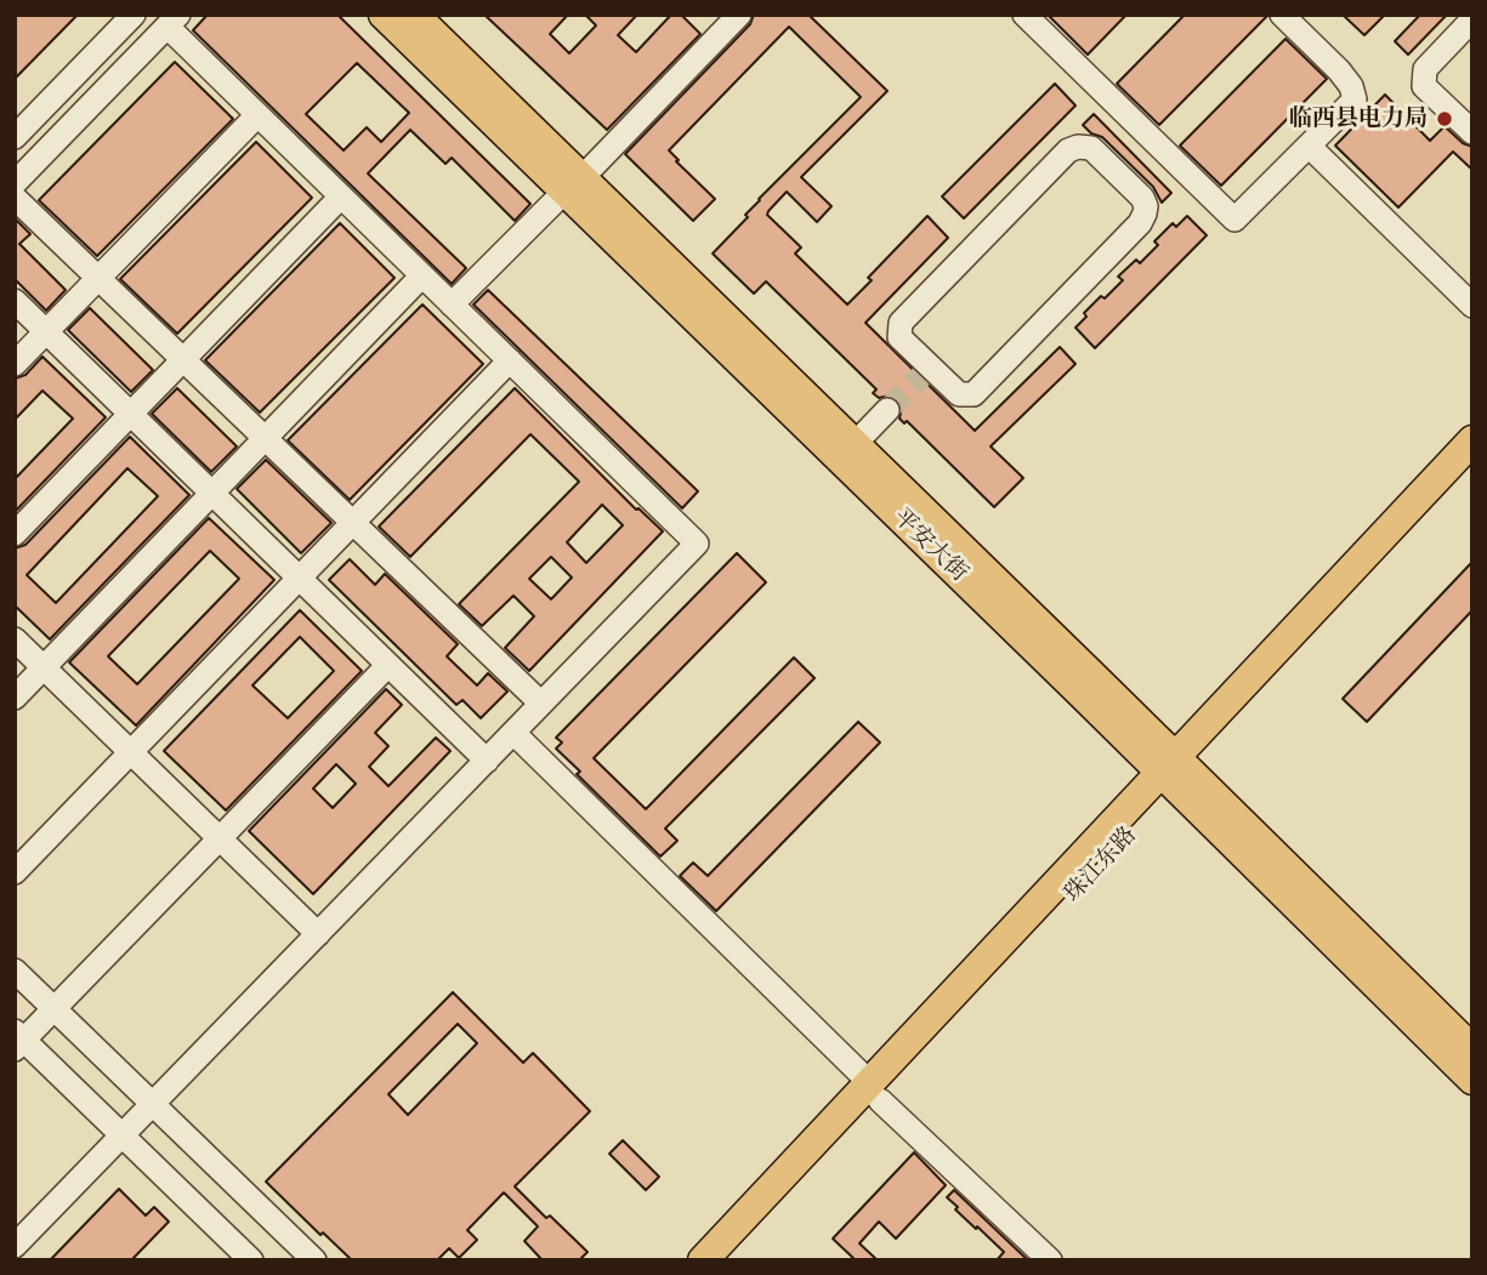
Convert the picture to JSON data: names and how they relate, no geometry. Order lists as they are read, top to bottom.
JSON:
{
  "streets": {
    "main road": ["平安大街"]
  },
  "places": ["临西县电力局"]
}
